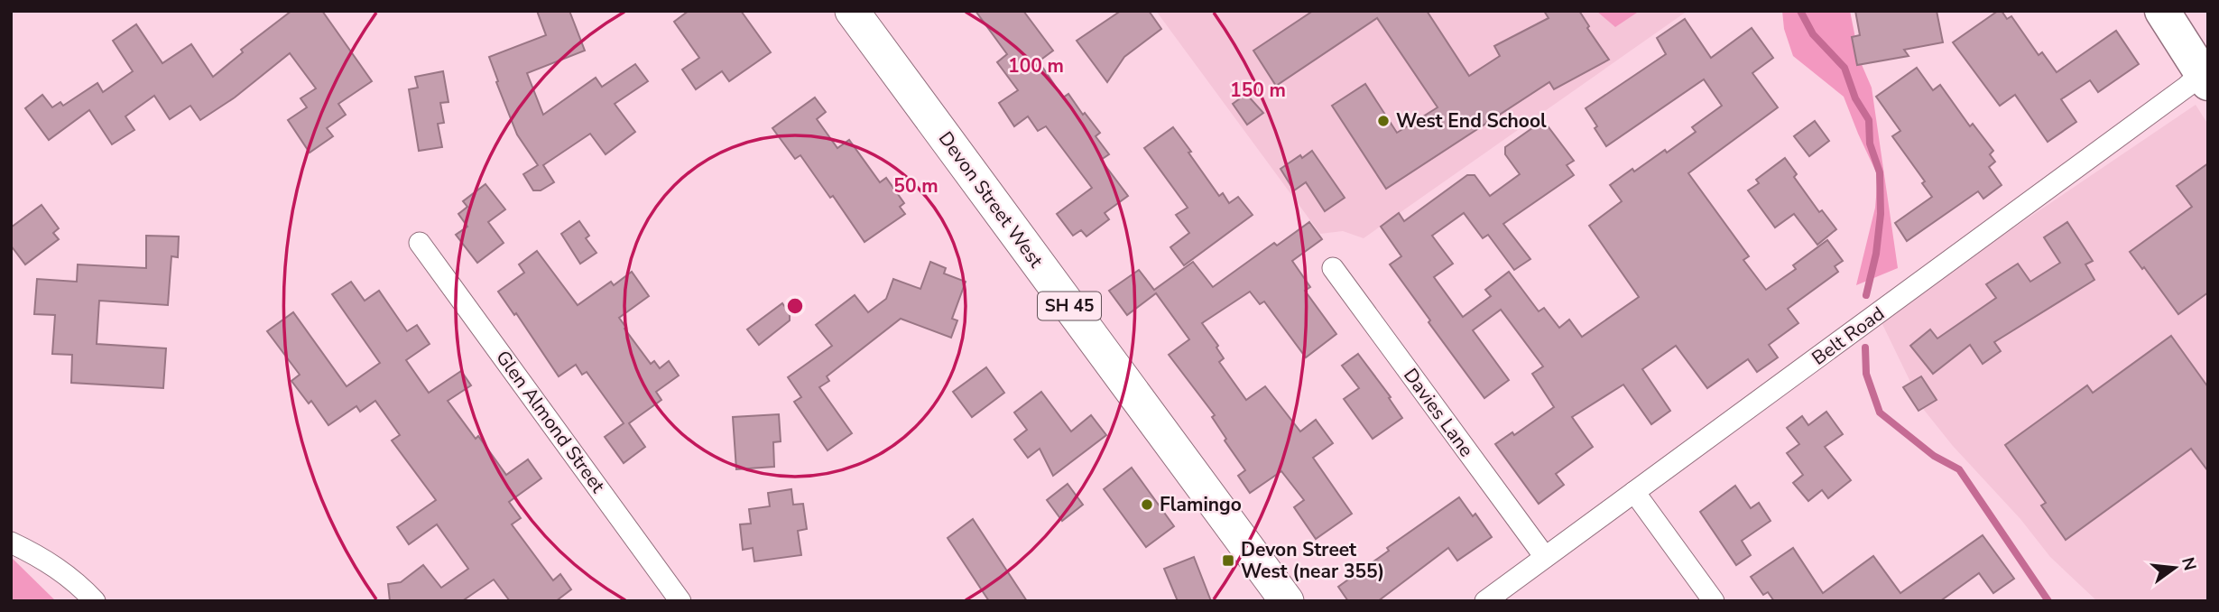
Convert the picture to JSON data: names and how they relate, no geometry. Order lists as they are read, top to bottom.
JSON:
{
  "streets": {
    "main road": ["Devon Street West", "SH 45"],
    "street": ["Belt Road", "Davies Lane", "Glen Almond Street"]
  },
  "crossings": [
    ["Belt Road", "Davies Lane"]
  ],
  "places": {
    "other": ["West End School", "Flamingo"],
    "transit": ["Devon Street West (near 355)"]
  },
  "north": "right",
  "rings": ["100 m", "150 m", "50 m"]
}
